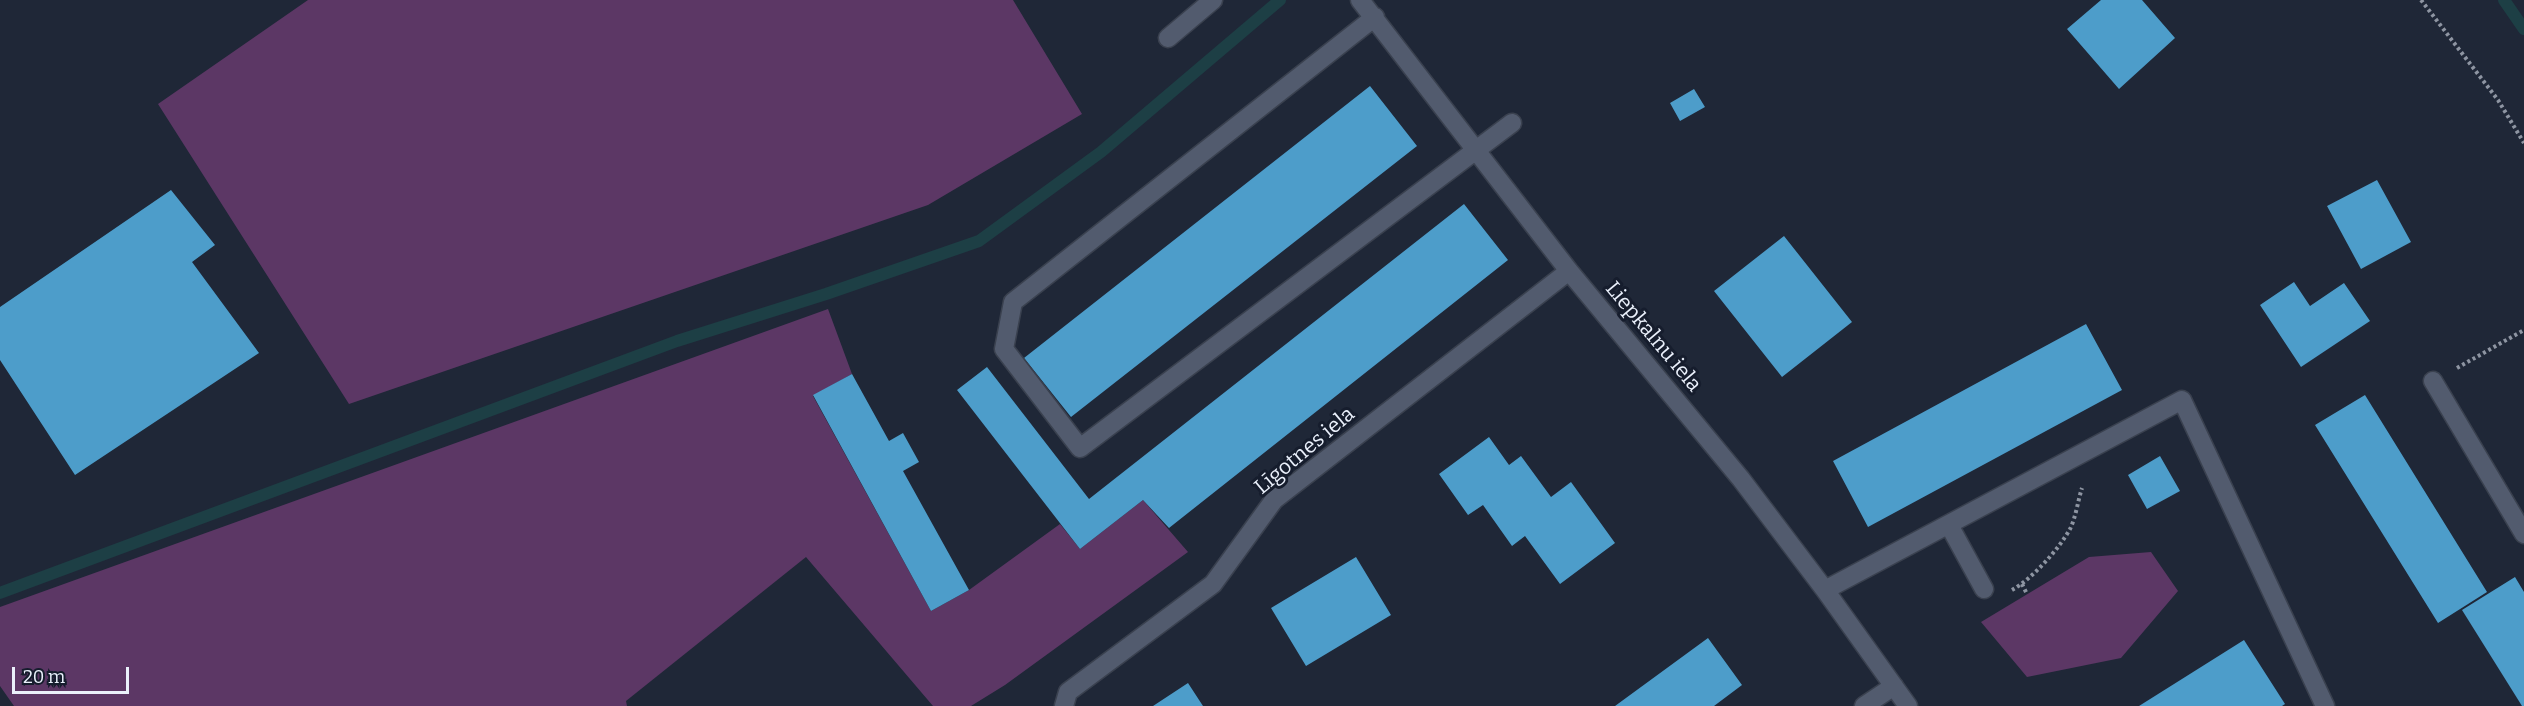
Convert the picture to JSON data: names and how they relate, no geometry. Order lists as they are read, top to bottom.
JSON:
{
  "streets": {
    "street": ["Liepkalnu iela", "Līgotnes iela"]
  },
  "crossings": [
    ["Liepkalnu iela", "Līgotnes iela"]
  ],
  "scale_bar": "20 m"
}
